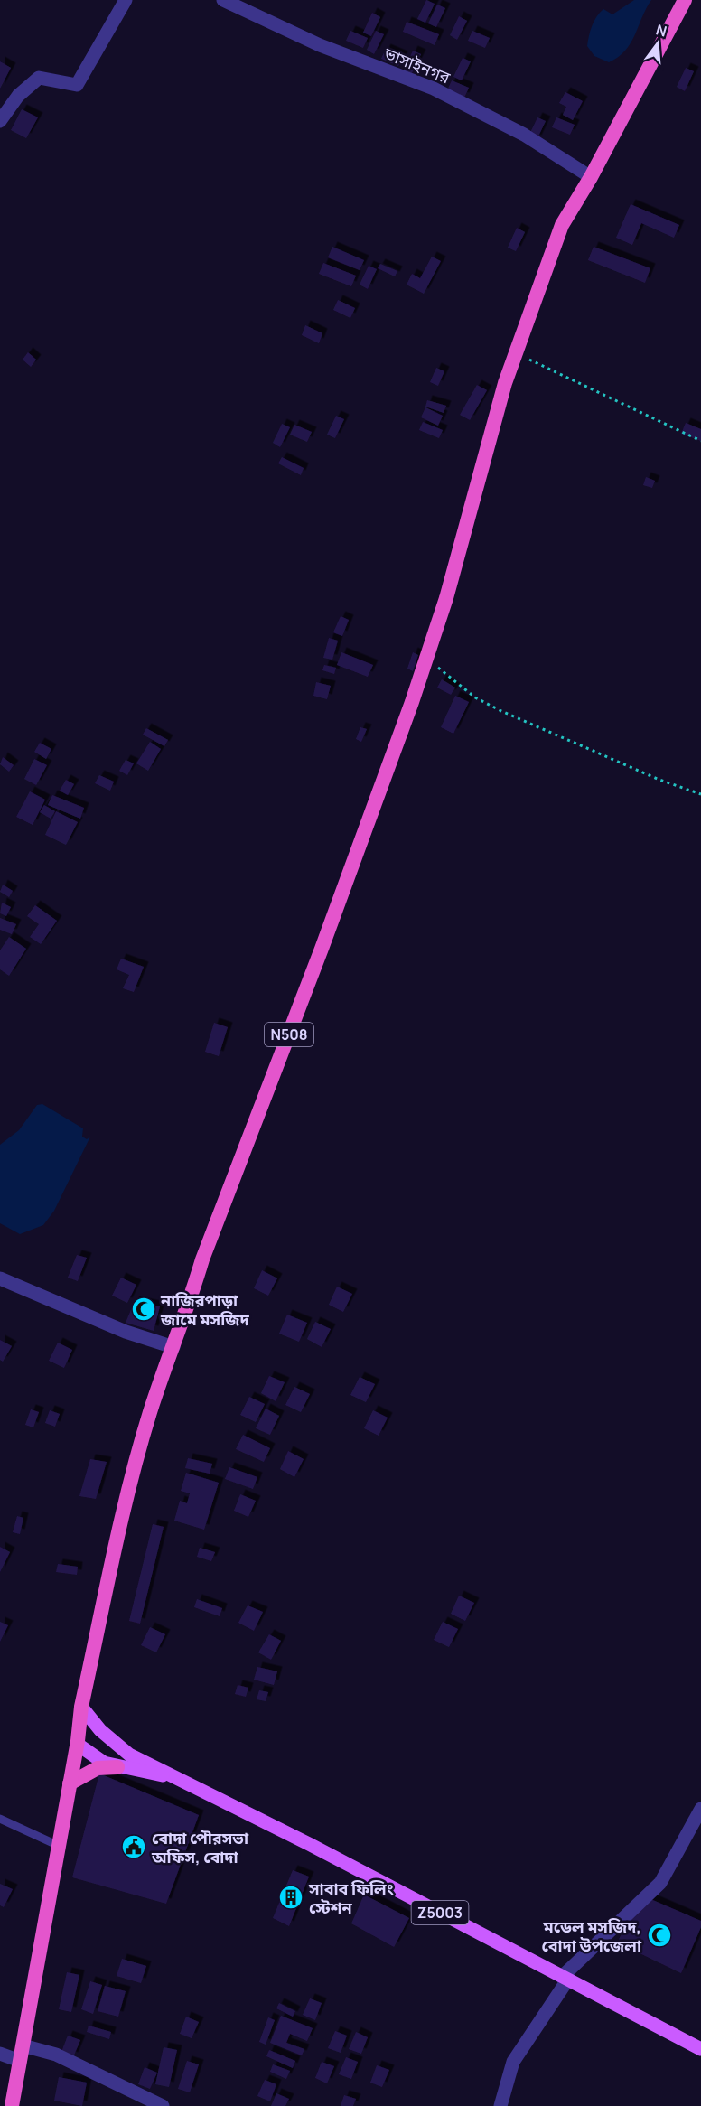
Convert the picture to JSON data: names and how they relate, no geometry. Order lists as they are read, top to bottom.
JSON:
{
  "streets": {
    "highway": ["N508"],
    "main road": ["Z5003"],
    "street": ["ভাসাইনগর"]
  },
  "crossings": [
    ["ভাসাইনগর", "N508"],
    ["N508", "Z5003"]
  ],
  "places": {
    "mosque": ["নাজিরপাড়া জামে মসজিদ", "মডেল মসজিদ, বোদা উপজেলা"],
    "public building": ["বোদা পৌরসভা অফিস, বোদা"],
    "building": ["সাবাব ফিলিং স্টেশন"]
  },
  "north": "top"
}
